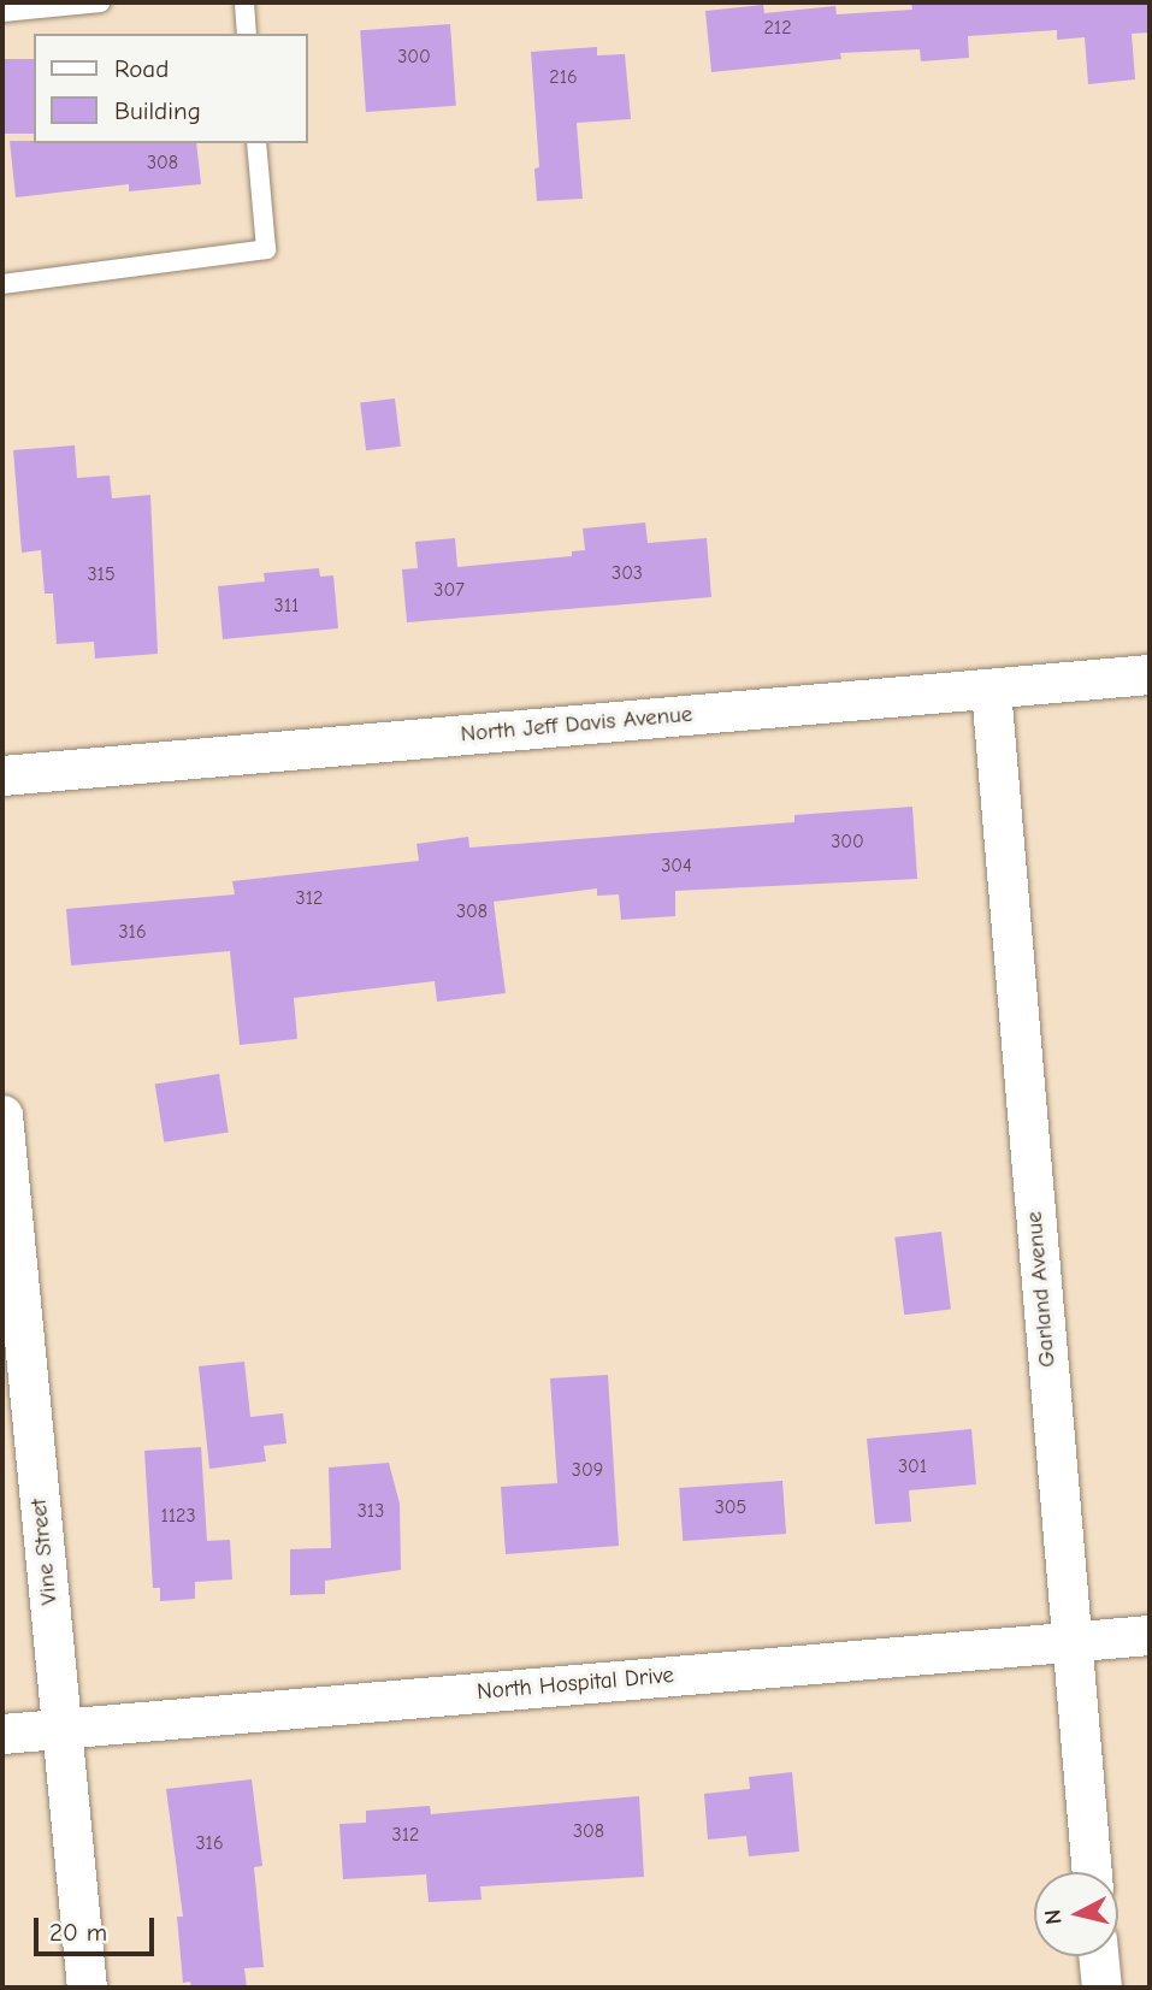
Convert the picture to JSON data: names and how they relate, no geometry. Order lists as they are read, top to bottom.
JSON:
{
  "streets": {
    "street": [
      "North Jeff Davis Avenue",
      "Garland Avenue",
      "Vine Street",
      "North Hospital Drive"
    ]
  },
  "crossings": [
    ["North Jeff Davis Avenue", "Garland Avenue"],
    ["Garland Avenue", "North Hospital Drive"],
    ["Vine Street", "North Hospital Drive"]
  ],
  "house_numbers": [
    "212",
    "300",
    "216",
    "308",
    "303",
    "315",
    "307",
    "311",
    "300",
    "304",
    "312",
    "308",
    "316",
    "301",
    "309",
    "305",
    "313",
    "1123",
    "308",
    "312",
    "316"
  ],
  "legend": ["Road", "Building"],
  "scale_bar": "20 m",
  "north": "left"
}
